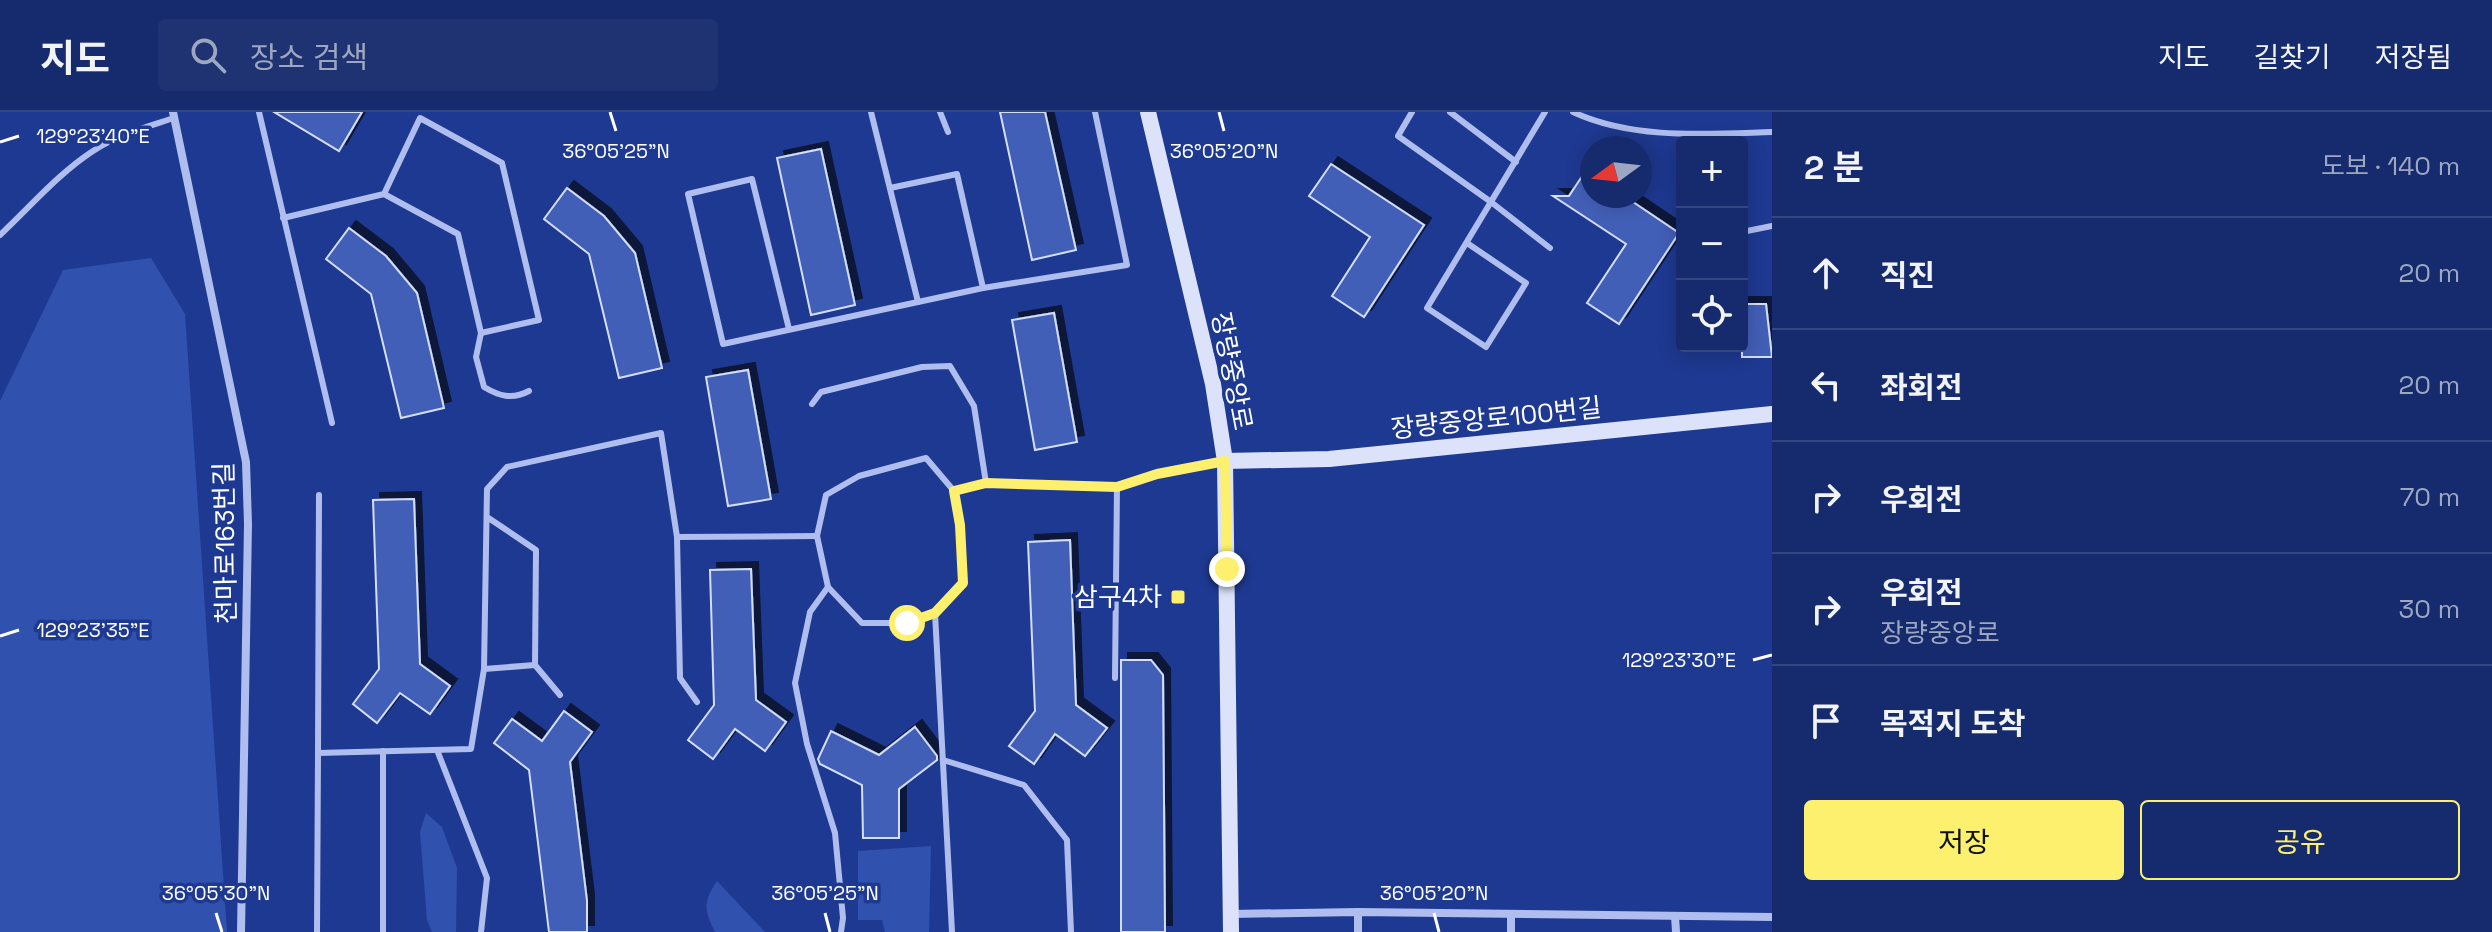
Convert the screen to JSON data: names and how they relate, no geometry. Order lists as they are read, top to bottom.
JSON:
{
  "streets": {
    "street": ["장량중앙로", "장량중앙로100번길", "천마로163번길"]
  },
  "crossings": [
    ["장량중앙로", "장량중앙로100번길"]
  ],
  "places": {
    "transit": ["삼구4차"]
  },
  "north": "left",
  "page": {
    "header": "지도",
    "search": "장소 검색",
    "nav": ["지도", "길찾기", "저장됨"],
    "heading": ["2 분", "도보 · 140 m"],
    "map_buttons": ["+", "−"],
    "list": [
      ["직진", "20 m"],
      ["좌회전", "20 m"],
      ["우회전", "70 m"],
      ["우회전", "장량중앙로", "30 m"],
      "목적지 도착"
    ],
    "buttons": ["저장", "공유"]
  },
  "coordinates": [
    "129°23'40\"E",
    "36°05'25\"N",
    "36°05'20\"N",
    "129°23'35\"E",
    "129°23'30\"E",
    "36°05'30\"N"
  ]
}
